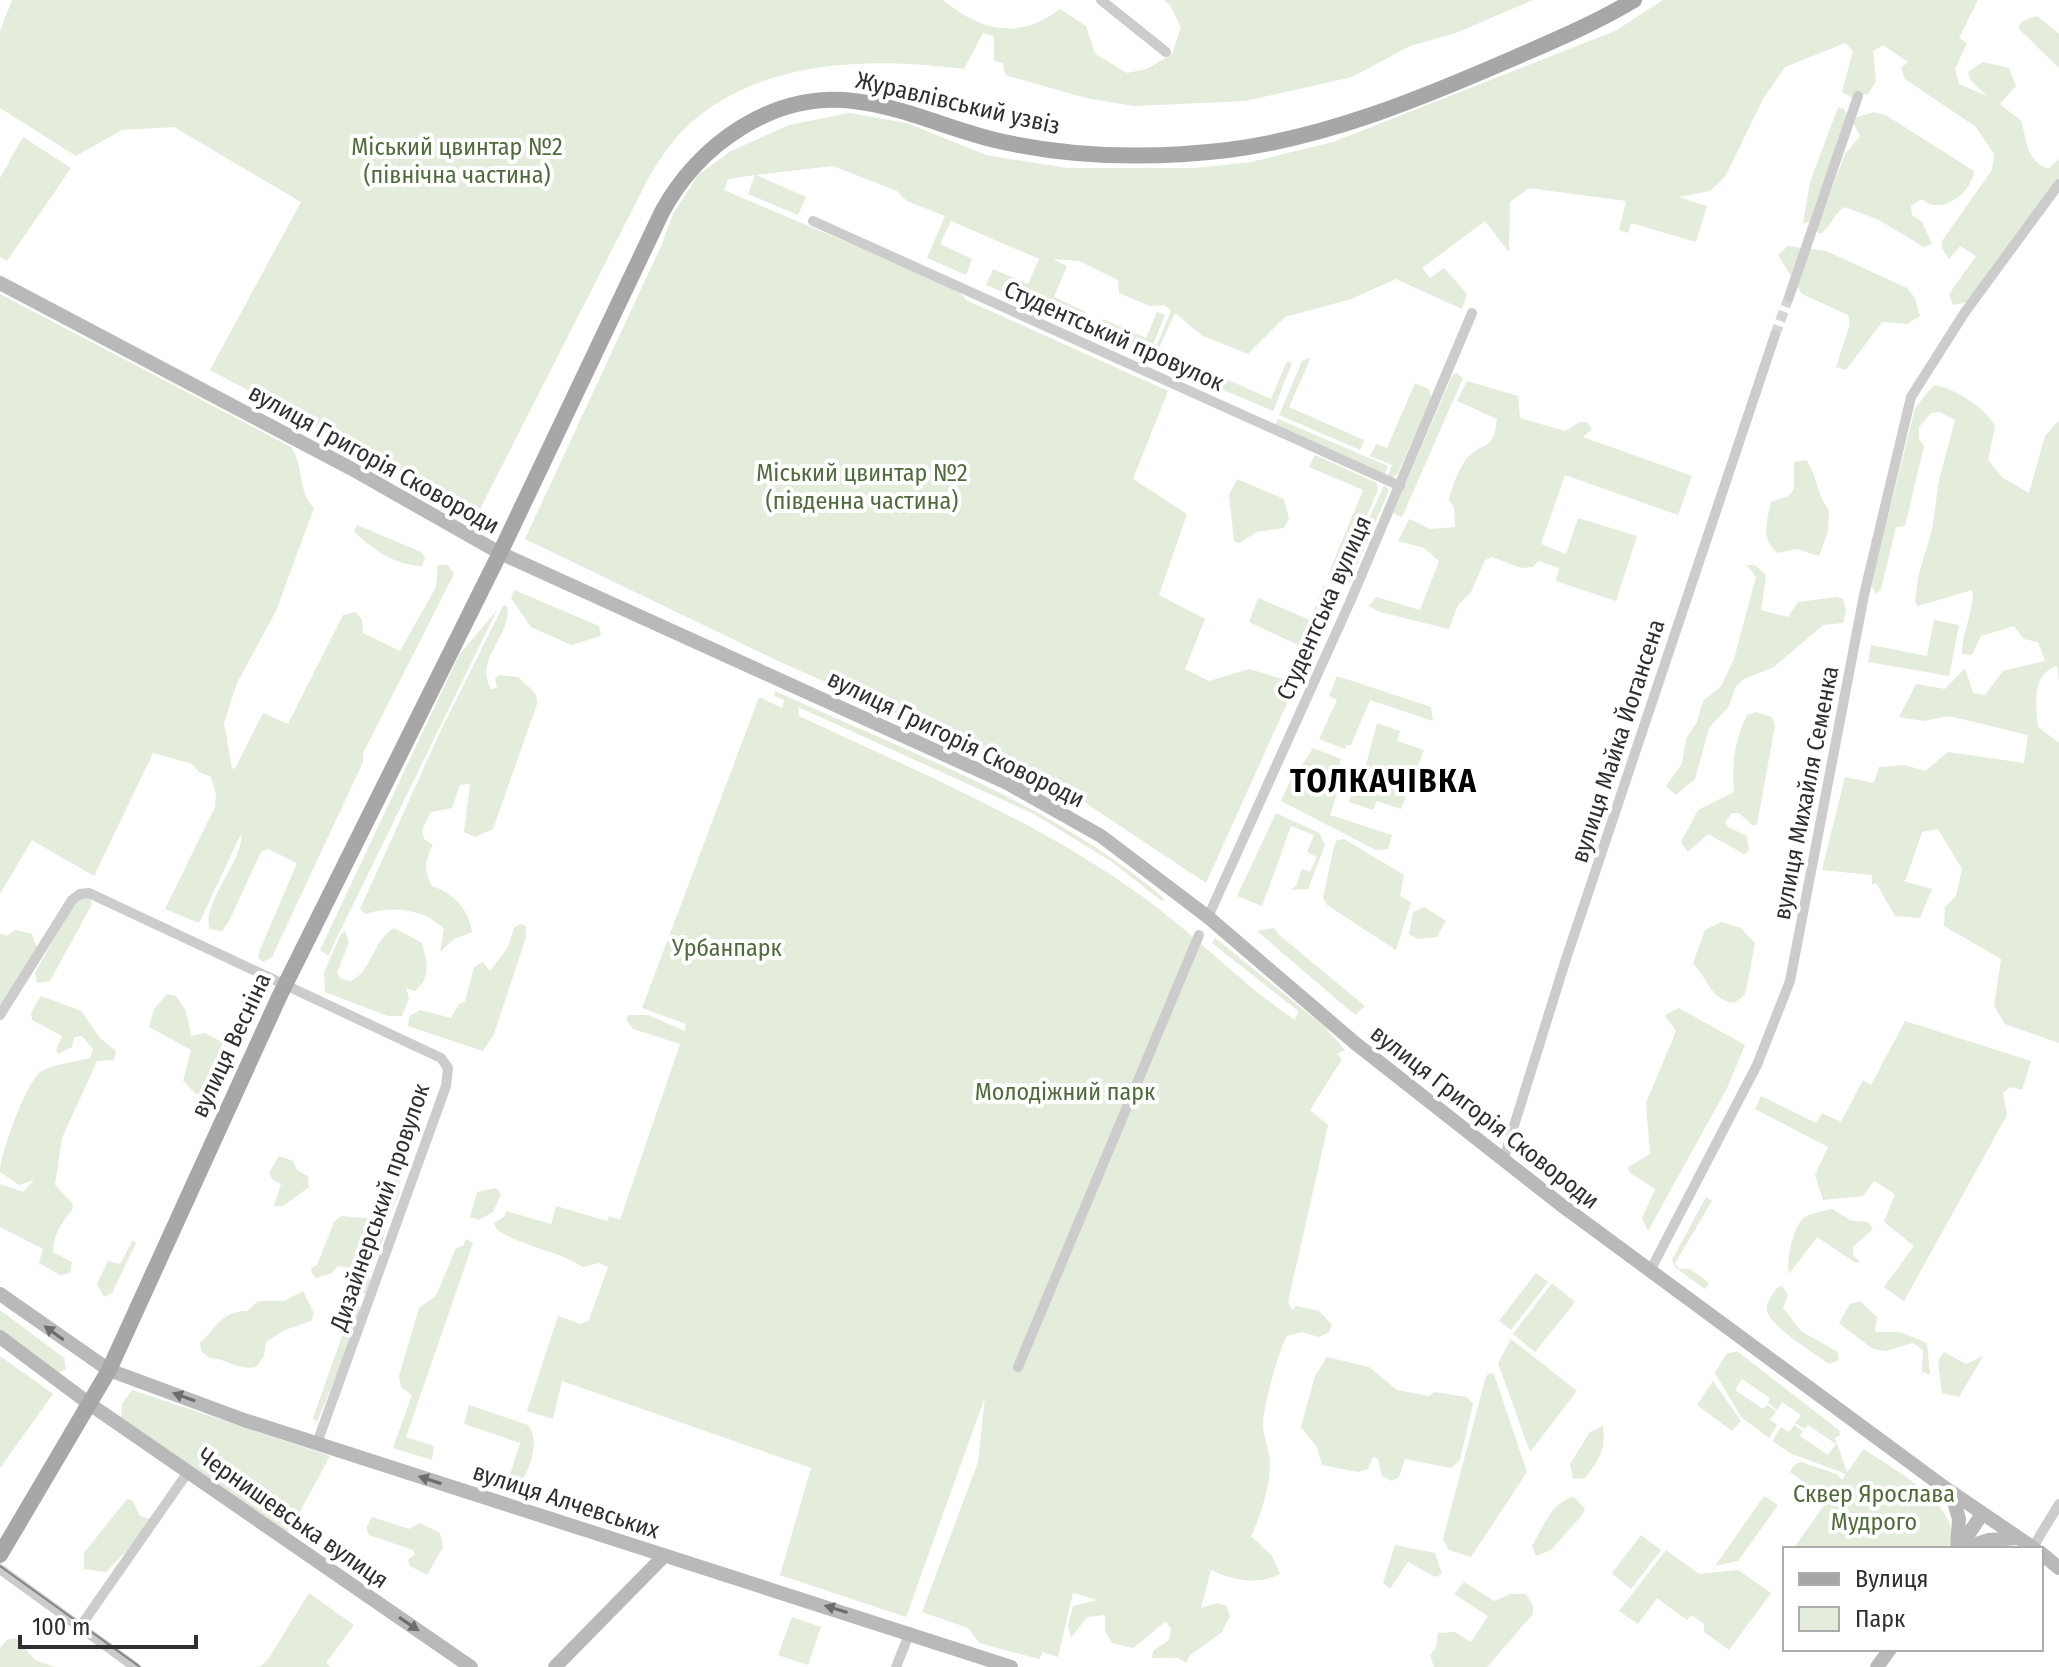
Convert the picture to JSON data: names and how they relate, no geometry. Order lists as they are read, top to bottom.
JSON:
{
  "streets": {
    "main road": ["Журавлівський узвіз", "вулиця Весніна"],
    "street": [
      "Студентський провулок",
      "вулиця Григорія Сковороди",
      "Студентська вулиця",
      "вулиця Майка Йогансена",
      "вулиця Михайля Семенка",
      "Дизайнерський провулок",
      "вулиця Алчевських",
      "Чернишевська вулиця"
    ]
  },
  "crossings": [
    ["Журавлівський узвіз", "вулиця Григорія Сковороди"],
    ["Журавлівський узвіз", "вулиця Весніна"],
    ["Студентський провулок", "Студентська вулиця"],
    ["вулиця Григорія Сковороди", "Студентська вулиця"],
    ["вулиця Григорія Сковороди", "вулиця Майка Йогансена"],
    ["вулиця Григорія Сковороди", "вулиця Михайля Семенка"],
    ["вулиця Григорія Сковороди", "вулиця Весніна"],
    ["вулиця Весніна", "Дизайнерський провулок"],
    ["вулиця Весніна", "вулиця Алчевських"],
    ["вулиця Весніна", "Чернишевська вулиця"],
    ["Дизайнерський провулок", "вулиця Алчевських"]
  ],
  "one_way": ["вулиця Алчевських", "Чернишевська вулиця"],
  "districts": ["ТОЛКАЧІВКА"],
  "parks": [
    "Міський цвинтар №2 (північна частина)",
    "Міський цвинтар №2 (південна частина)",
    "Урбанпарк",
    "Молодіжний парк",
    "Сквер Ярослава Мудрого"
  ],
  "legend": ["Вулиця", "Парк"],
  "scale_bar": "100 m"
}
